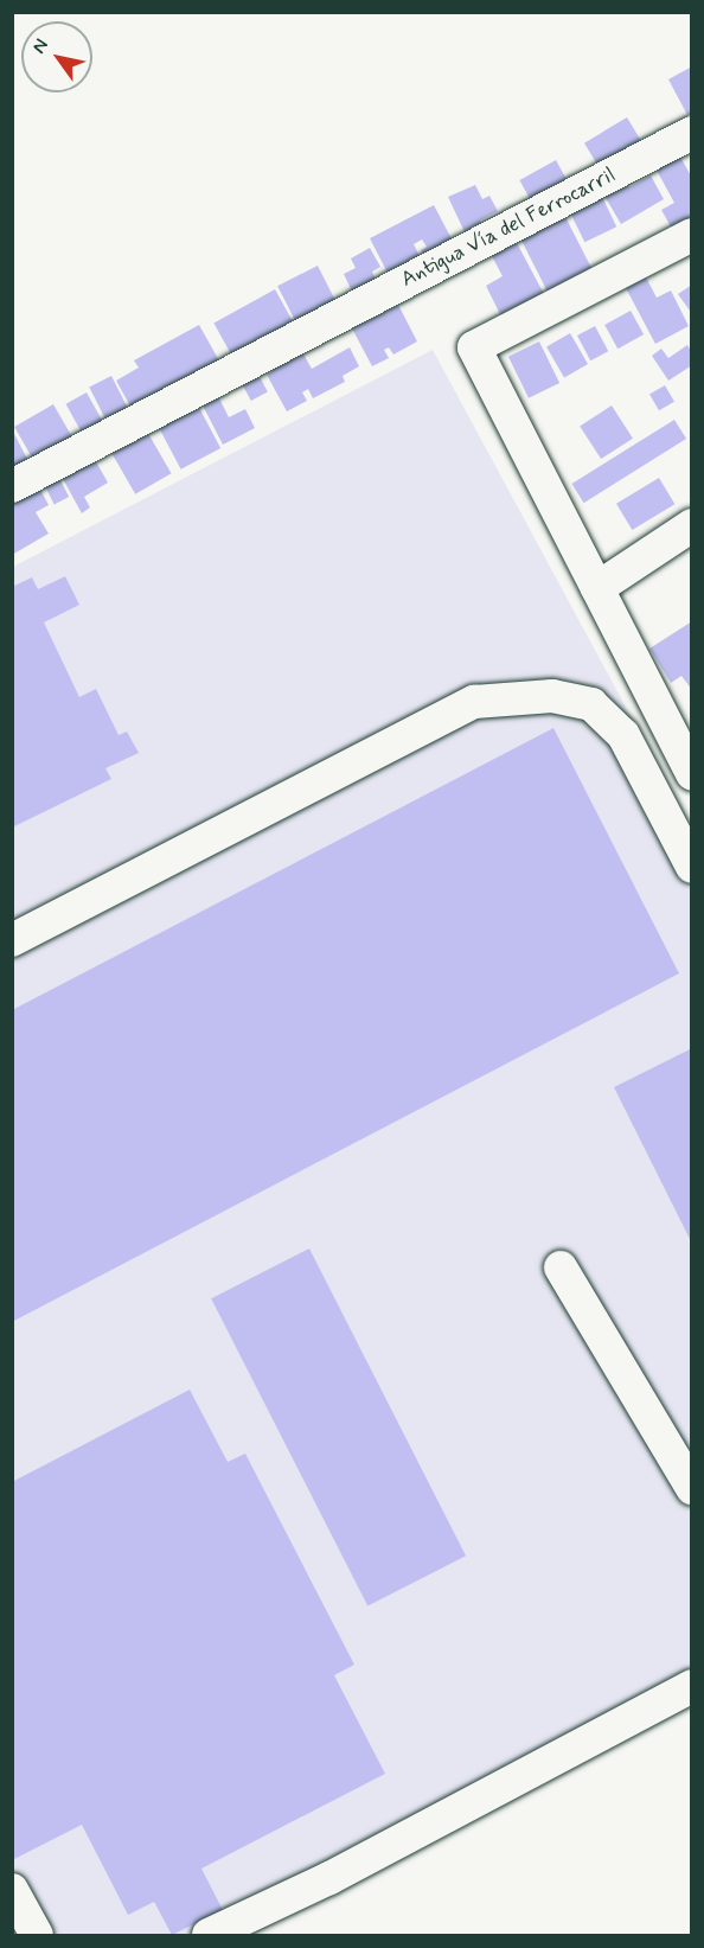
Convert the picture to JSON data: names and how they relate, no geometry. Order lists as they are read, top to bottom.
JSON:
{
  "streets": {
    "street": ["Antigua Vía del Ferrocarril"]
  },
  "north": "top left"
}
